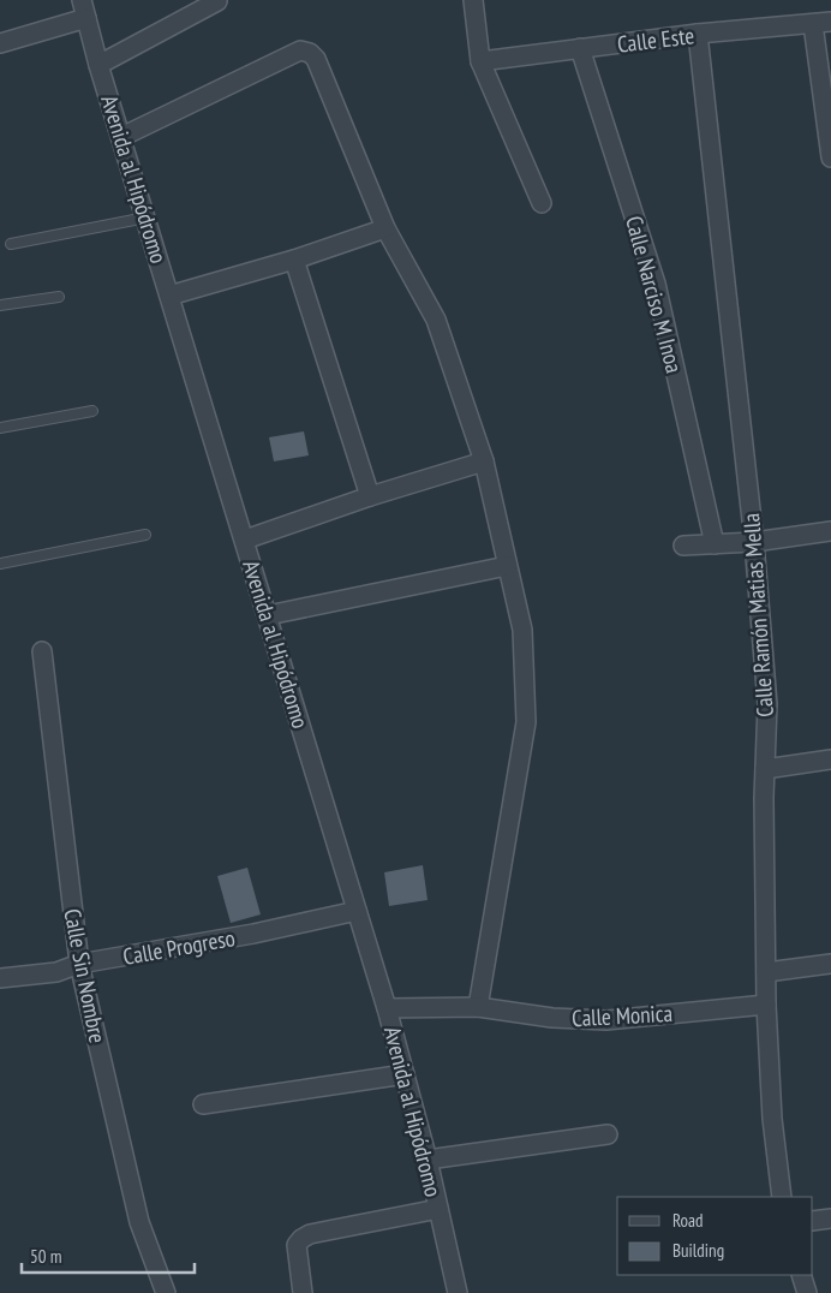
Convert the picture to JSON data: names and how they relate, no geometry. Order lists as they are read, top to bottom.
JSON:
{
  "streets": {
    "street": [
      "Calle Este",
      "Avenida al Hipódromo",
      "Calle Narciso M Inoa",
      "Calle Ramón Matias Mella",
      "Calle Progreso",
      "Calle Sin Nombre",
      "Calle Monica"
    ]
  },
  "crossings": [
    ["Calle Este", "Calle Narciso M Inoa"],
    ["Calle Este", "Calle Ramón Matias Mella"],
    ["Avenida al Hipódromo", "Calle Progreso"],
    ["Avenida al Hipódromo", "Calle Monica"],
    ["Calle Ramón Matias Mella", "Calle Monica"],
    ["Calle Progreso", "Calle Sin Nombre"]
  ],
  "legend": ["Road", "Building"],
  "scale_bar": "50 m"
}
